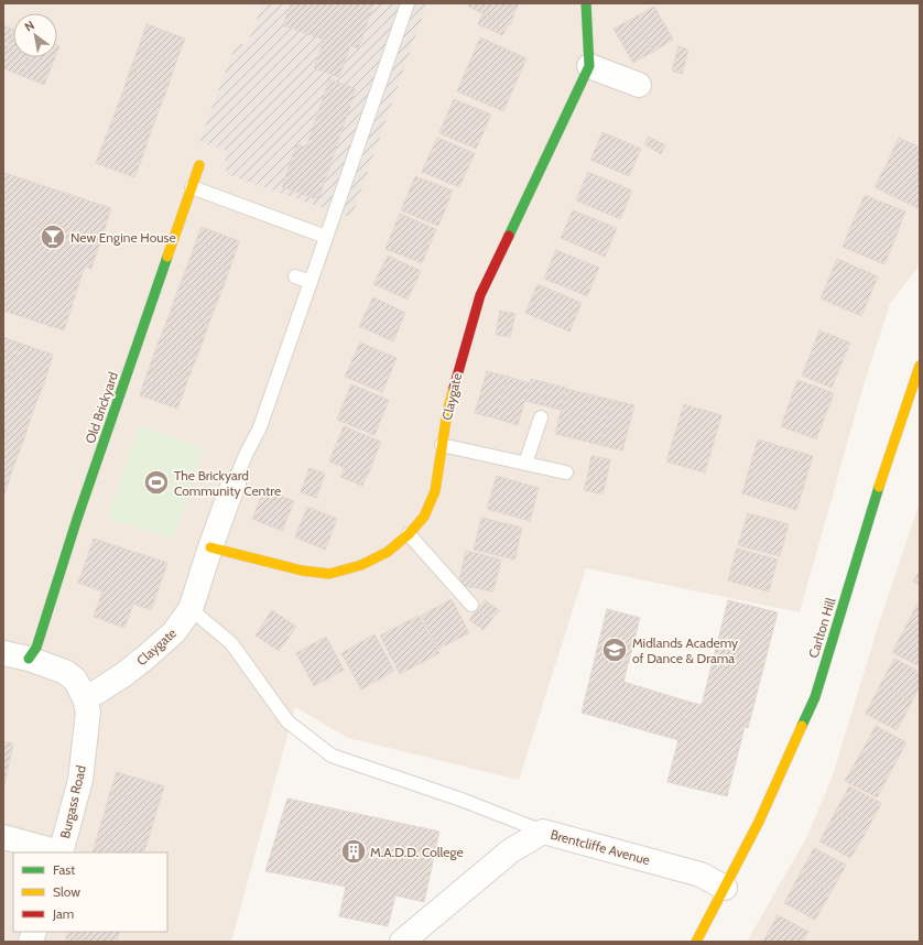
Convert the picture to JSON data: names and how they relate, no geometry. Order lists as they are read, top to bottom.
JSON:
{
  "streets": {
    "street": [
      "Claygate",
      "Old Brickyard",
      "Carlton Hill",
      "Burgass Road",
      "Brentcliffe Avenue"
    ]
  },
  "crossings": [
    ["Claygate", "Burgass Road"],
    ["Carlton Hill", "Brentcliffe Avenue"]
  ],
  "places": {
    "bar": ["New Engine House"],
    "sports": ["The Brickyard Community Centre"],
    "school or university": ["Midlands Academy of Dance & Drama"],
    "building": ["M.A.D.D. College"]
  },
  "legend": ["Fast", "Slow", "Jam"],
  "north": "top left"
}
